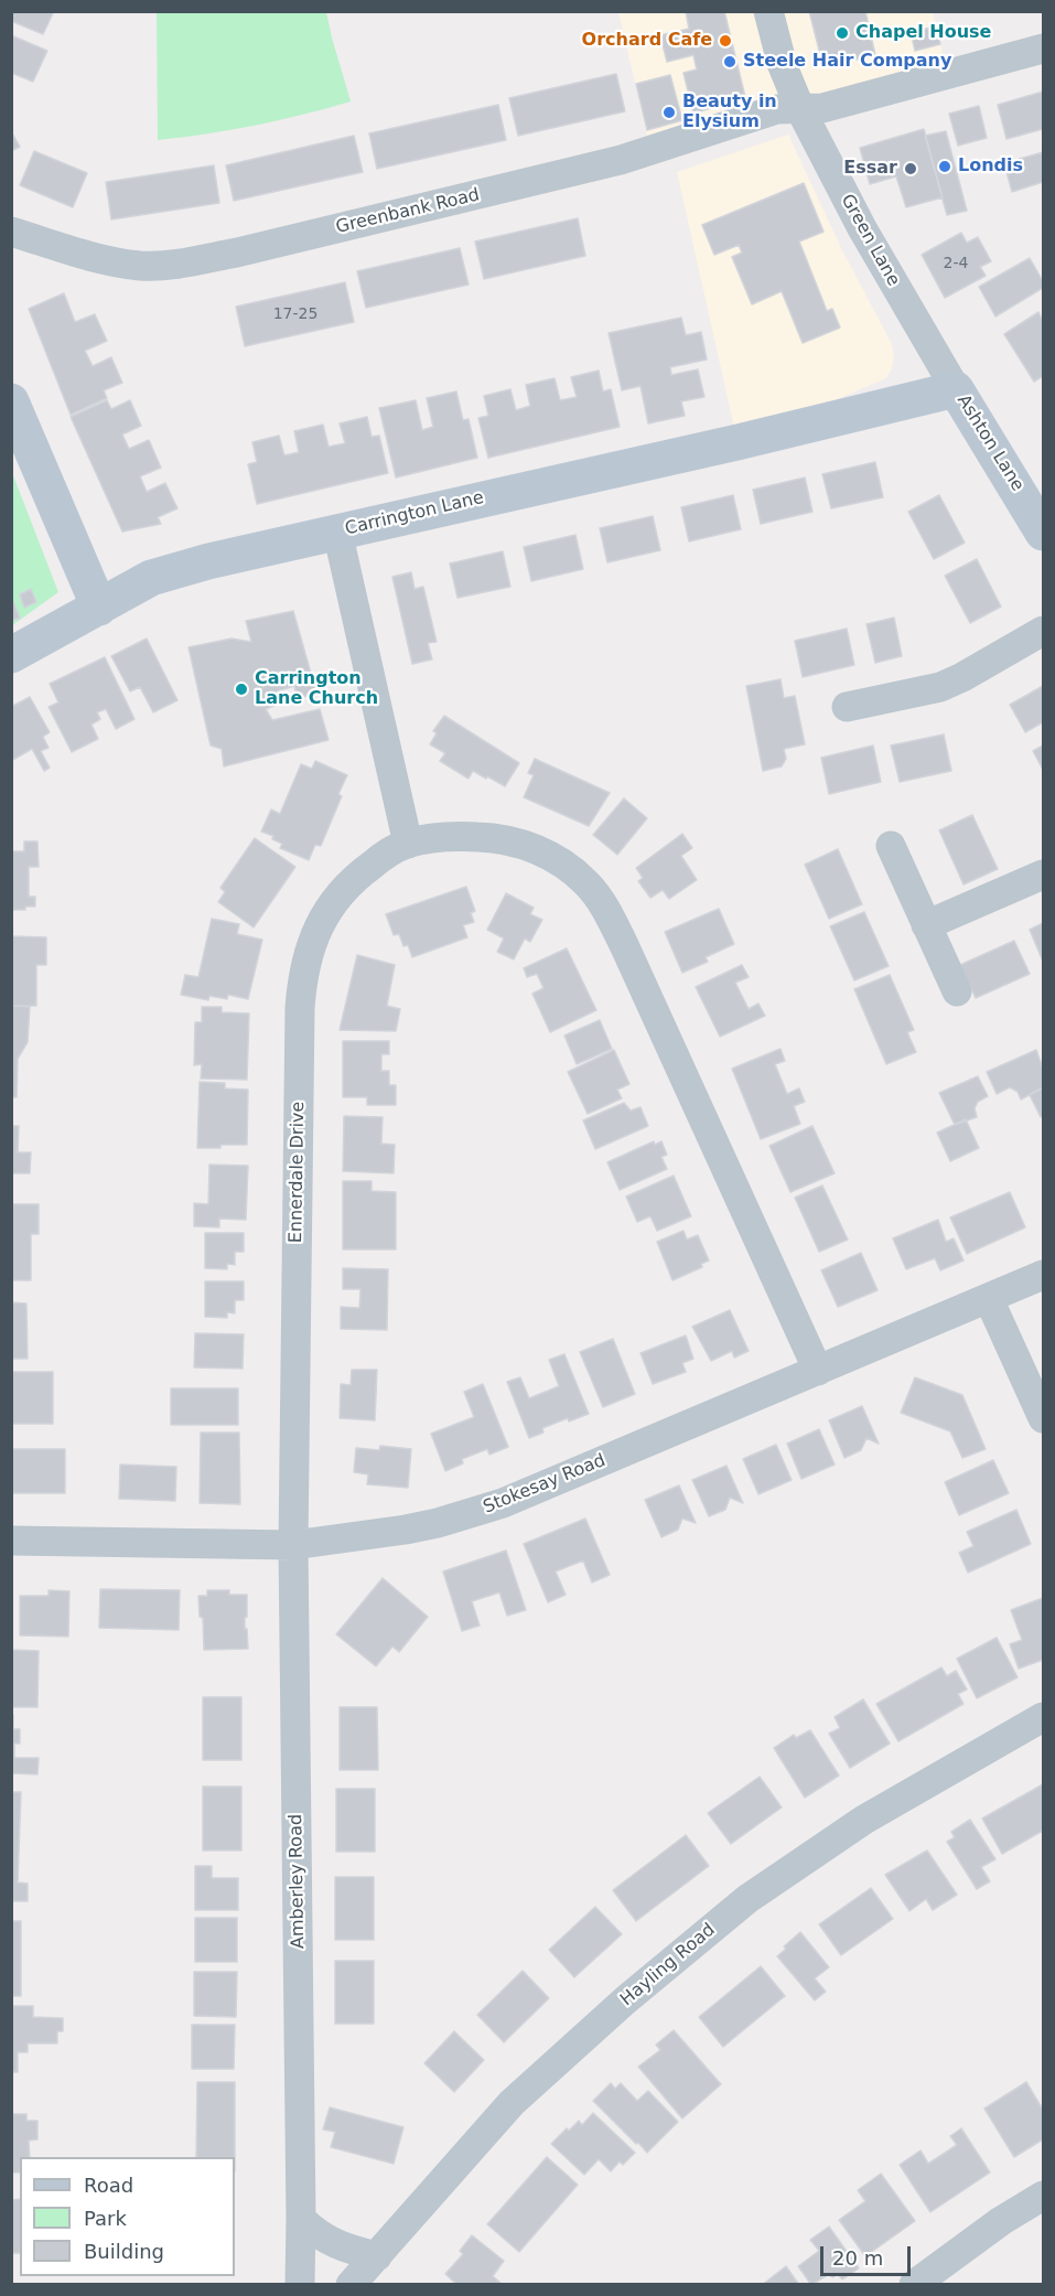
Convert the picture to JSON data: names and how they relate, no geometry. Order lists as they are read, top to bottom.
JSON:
{
  "streets": {
    "main road": ["Ashton Lane", "Carrington Lane"],
    "street": [
      "Greenbank Road",
      "Green Lane",
      "Ennerdale Drive",
      "Stokesay Road",
      "Amberley Road",
      "Hayling Road"
    ]
  },
  "crossings": [
    ["Greenbank Road", "Green Lane"],
    ["Green Lane", "Ashton Lane"],
    ["Green Lane", "Carrington Lane"],
    ["Ashton Lane", "Carrington Lane"],
    ["Ennerdale Drive", "Stokesay Road"],
    ["Ennerdale Drive", "Amberley Road"],
    ["Stokesay Road", "Amberley Road"]
  ],
  "places": [
    "Chapel House",
    "Orchard Cafe",
    "Steele Hair Company",
    "Beauty in Elysium",
    "Londis",
    "Essar",
    "Carrington Lane Church"
  ],
  "house_numbers": ["2-4", "17-25"],
  "legend": ["Road", "Park", "Building"],
  "scale_bar": "20 m"
}
